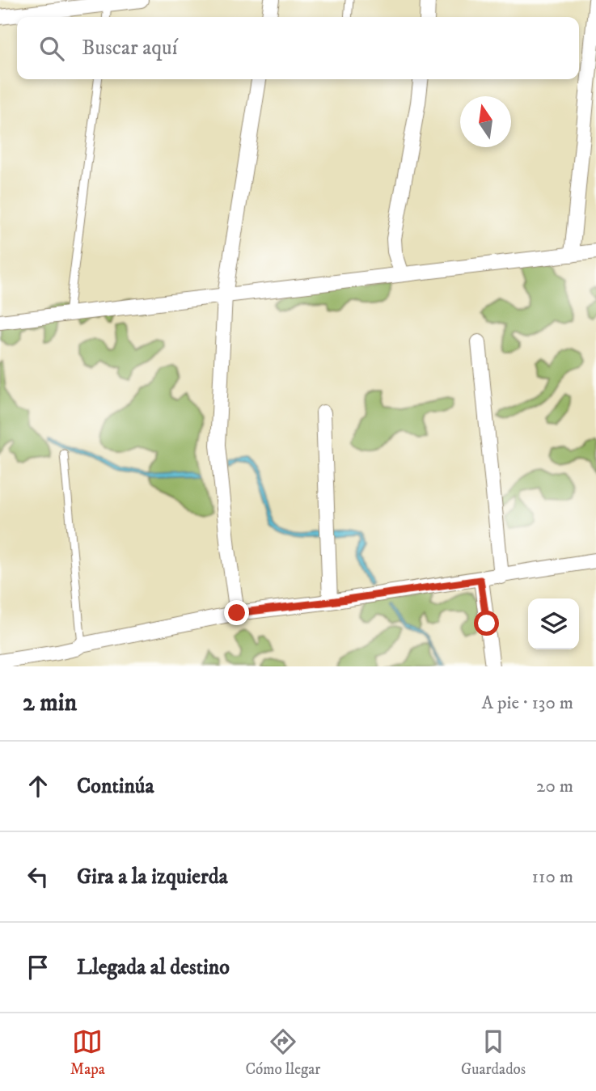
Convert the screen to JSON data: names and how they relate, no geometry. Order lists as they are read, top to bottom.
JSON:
{
  "north": "top",
  "page": {
    "search": "Buscar aquí",
    "heading": ["2 min", "A pie · 130 m"],
    "list": [
      ["Continúa", "20 m"],
      ["Gira a la izquierda", "110 m"],
      "Llegada al destino"
    ],
    "nav": ["Mapa", "Cómo llegar", "Guardados"]
  }
}
